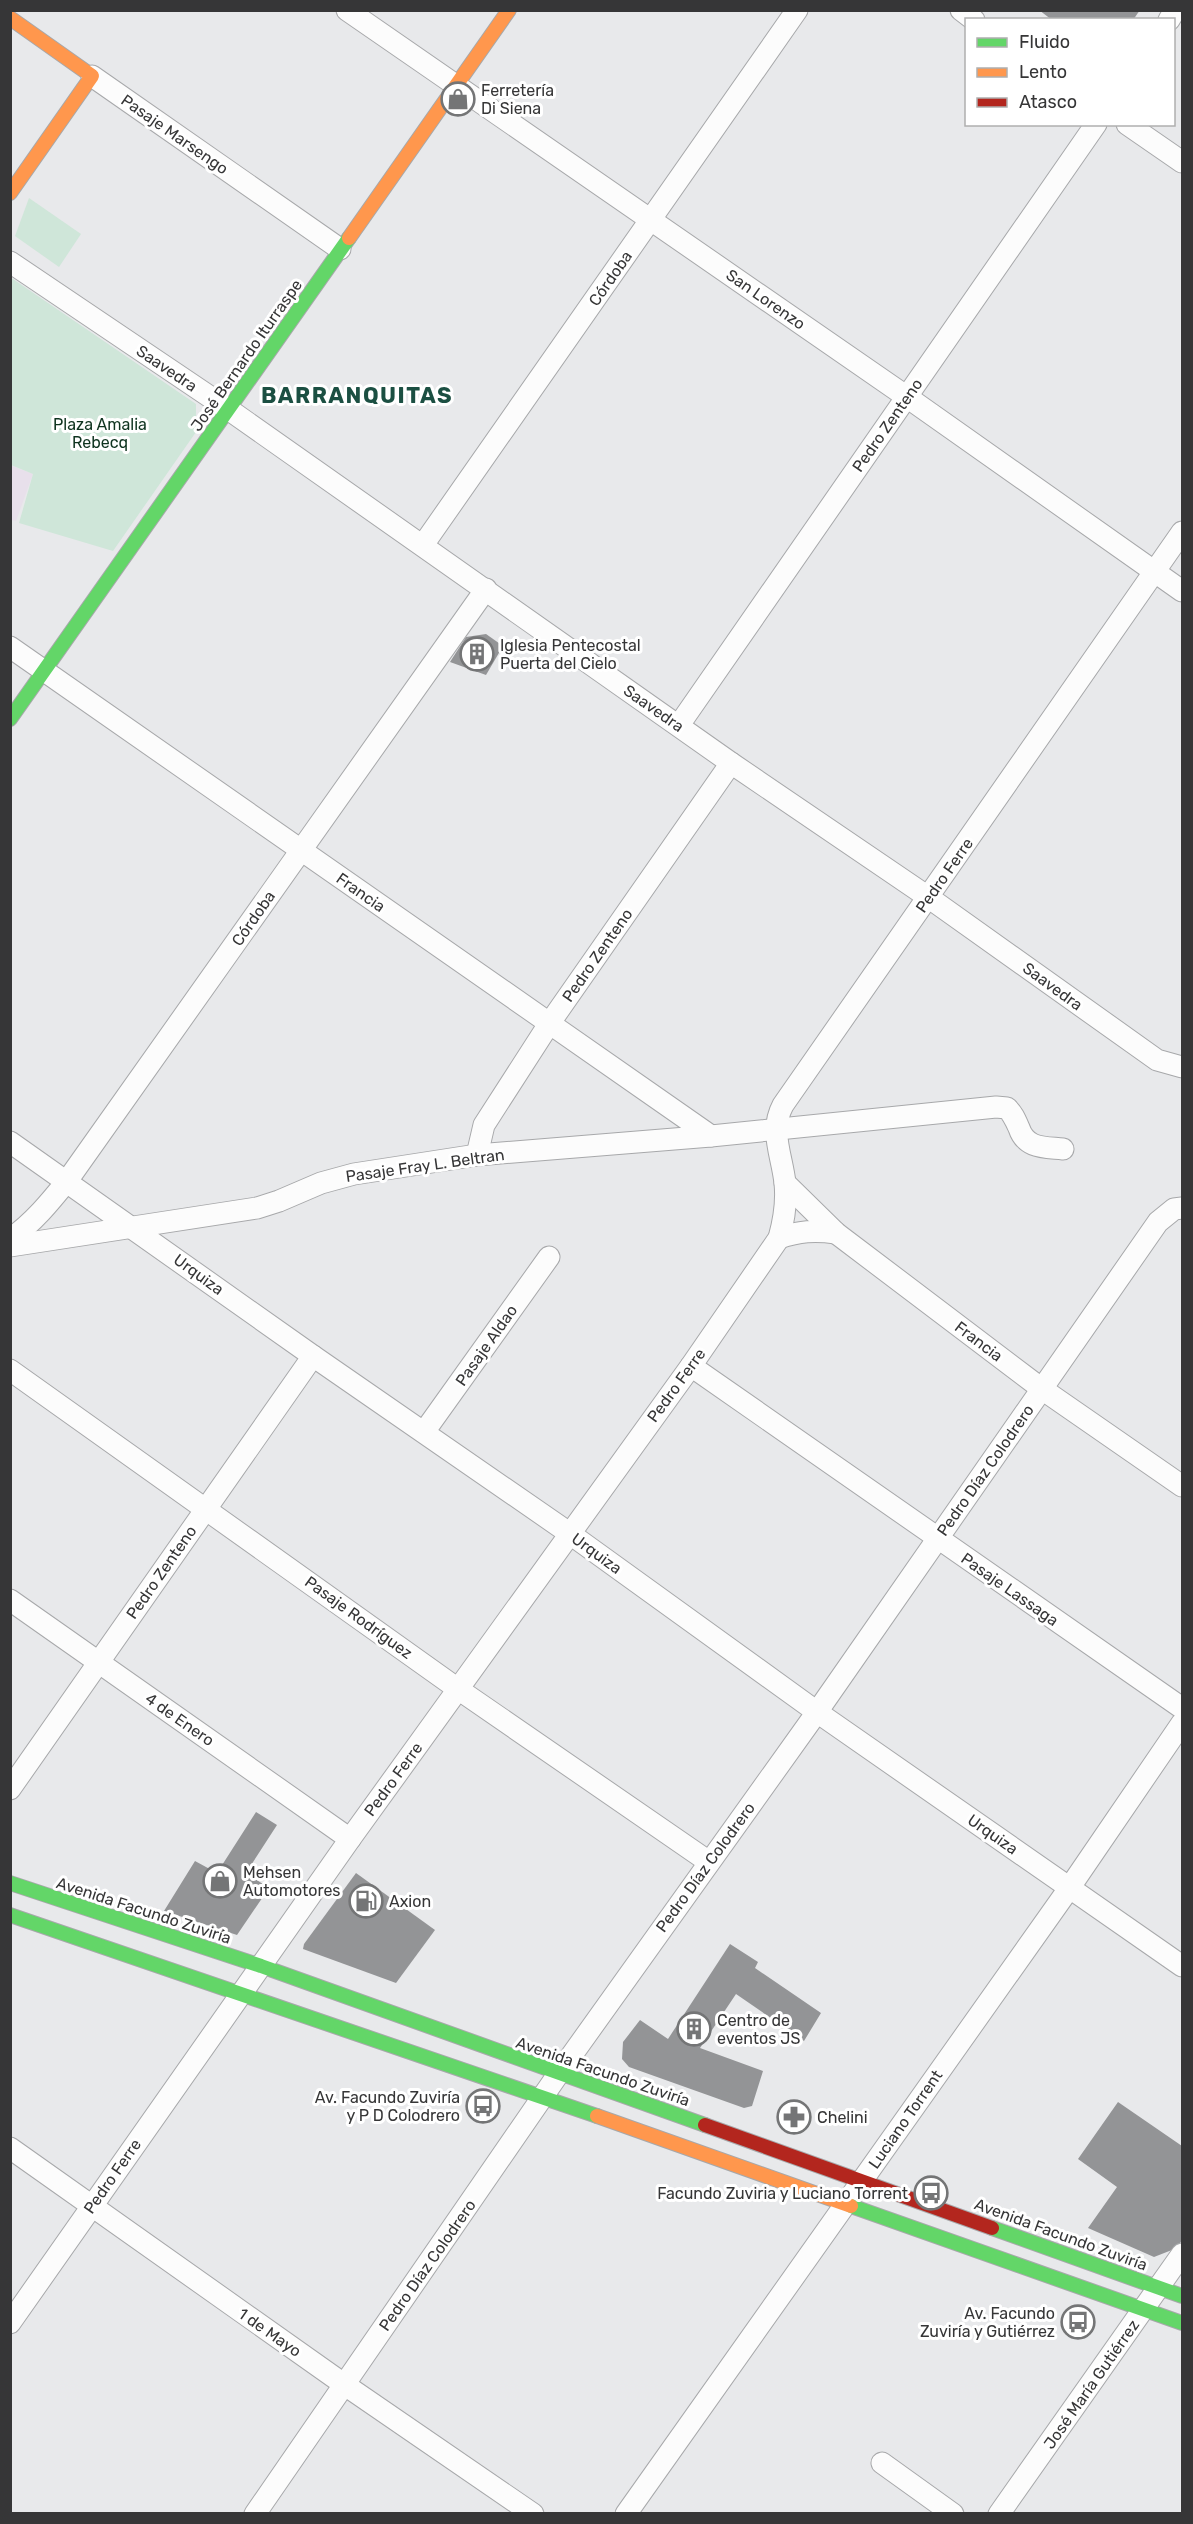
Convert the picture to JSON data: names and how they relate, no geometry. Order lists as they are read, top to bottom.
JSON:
{
  "streets": {
    "main road": ["Pasaje Marsengo", "José Bernardo Iturraspe", "Avenida Facundo Zuviría"],
    "street": [
      "Córdoba",
      "San Lorenzo",
      "Saavedra",
      "Pedro Zenteno",
      "Pedro Ferre",
      "Francia",
      "Pasaje Fray L. Beltran",
      "Urquiza",
      "Pasaje Aldao",
      "Pedro Díaz Colodrero",
      "Pasaje Lassaga",
      "Pasaje Rodríguez",
      "4 de Enero",
      "Luciano Torrent",
      "1 de Mayo",
      "José María Gutiérrez"
    ]
  },
  "crossings": [
    ["Pasaje Marsengo", "José Bernardo Iturraspe"],
    ["Córdoba", "San Lorenzo"],
    ["Córdoba", "Saavedra"],
    ["Córdoba", "Francia"],
    ["Córdoba", "Urquiza"],
    ["San Lorenzo", "José Bernardo Iturraspe"],
    ["San Lorenzo", "Pedro Zenteno"],
    ["San Lorenzo", "Pedro Ferre"],
    ["José Bernardo Iturraspe", "Saavedra"],
    ["José Bernardo Iturraspe", "Francia"],
    ["Saavedra", "Pedro Zenteno"],
    ["Saavedra", "Pedro Ferre"],
    ["Pedro Zenteno", "Francia"],
    ["Pedro Zenteno", "Pasaje Fray L. Beltran"],
    ["Pedro Zenteno", "Urquiza"],
    ["Pedro Zenteno", "Pasaje Rodríguez"],
    ["Pedro Zenteno", "4 de Enero"],
    ["Pedro Ferre", "Francia"],
    ["Pedro Ferre", "Pasaje Fray L. Beltran"],
    ["Pedro Ferre", "Urquiza"],
    ["Pedro Ferre", "Pasaje Lassaga"],
    ["Pedro Ferre", "Pasaje Rodríguez"],
    ["Pedro Ferre", "4 de Enero"],
    ["Pedro Ferre", "Avenida Facundo Zuviría"],
    ["Pedro Ferre", "1 de Mayo"],
    ["Francia", "Pasaje Fray L. Beltran"],
    ["Francia", "Pedro Díaz Colodrero"],
    ["Pasaje Fray L. Beltran", "Urquiza"],
    ["Urquiza", "Pasaje Aldao"],
    ["Urquiza", "Pedro Díaz Colodrero"],
    ["Urquiza", "Luciano Torrent"],
    ["Pedro Díaz Colodrero", "Pasaje Lassaga"],
    ["Pedro Díaz Colodrero", "Pasaje Rodríguez"],
    ["Pedro Díaz Colodrero", "Avenida Facundo Zuviría"],
    ["Pedro Díaz Colodrero", "1 de Mayo"],
    ["Avenida Facundo Zuviría", "Luciano Torrent"],
    ["Avenida Facundo Zuviría", "José María Gutiérrez"]
  ],
  "districts": ["BARRANQUITAS"],
  "parks": ["Plaza Amalia Rebecq"],
  "places": {
    "shop": ["Ferretería Di Siena", "Mehsen Automotores"],
    "building": ["Iglesia Pentecostal Puerta del Cielo", "Centro de eventos JS"],
    "fuel station": ["Axion"],
    "bus stop": ["Av. Facundo Zuviría y P D Colodrero", "Facundo Zuviria y Luciano Torrent", "Av. Facundo Zuviría y Gutiérrez"],
    "pharmacy": ["Chelini"]
  },
  "legend": ["Fluido", "Lento", "Atasco"]
}
